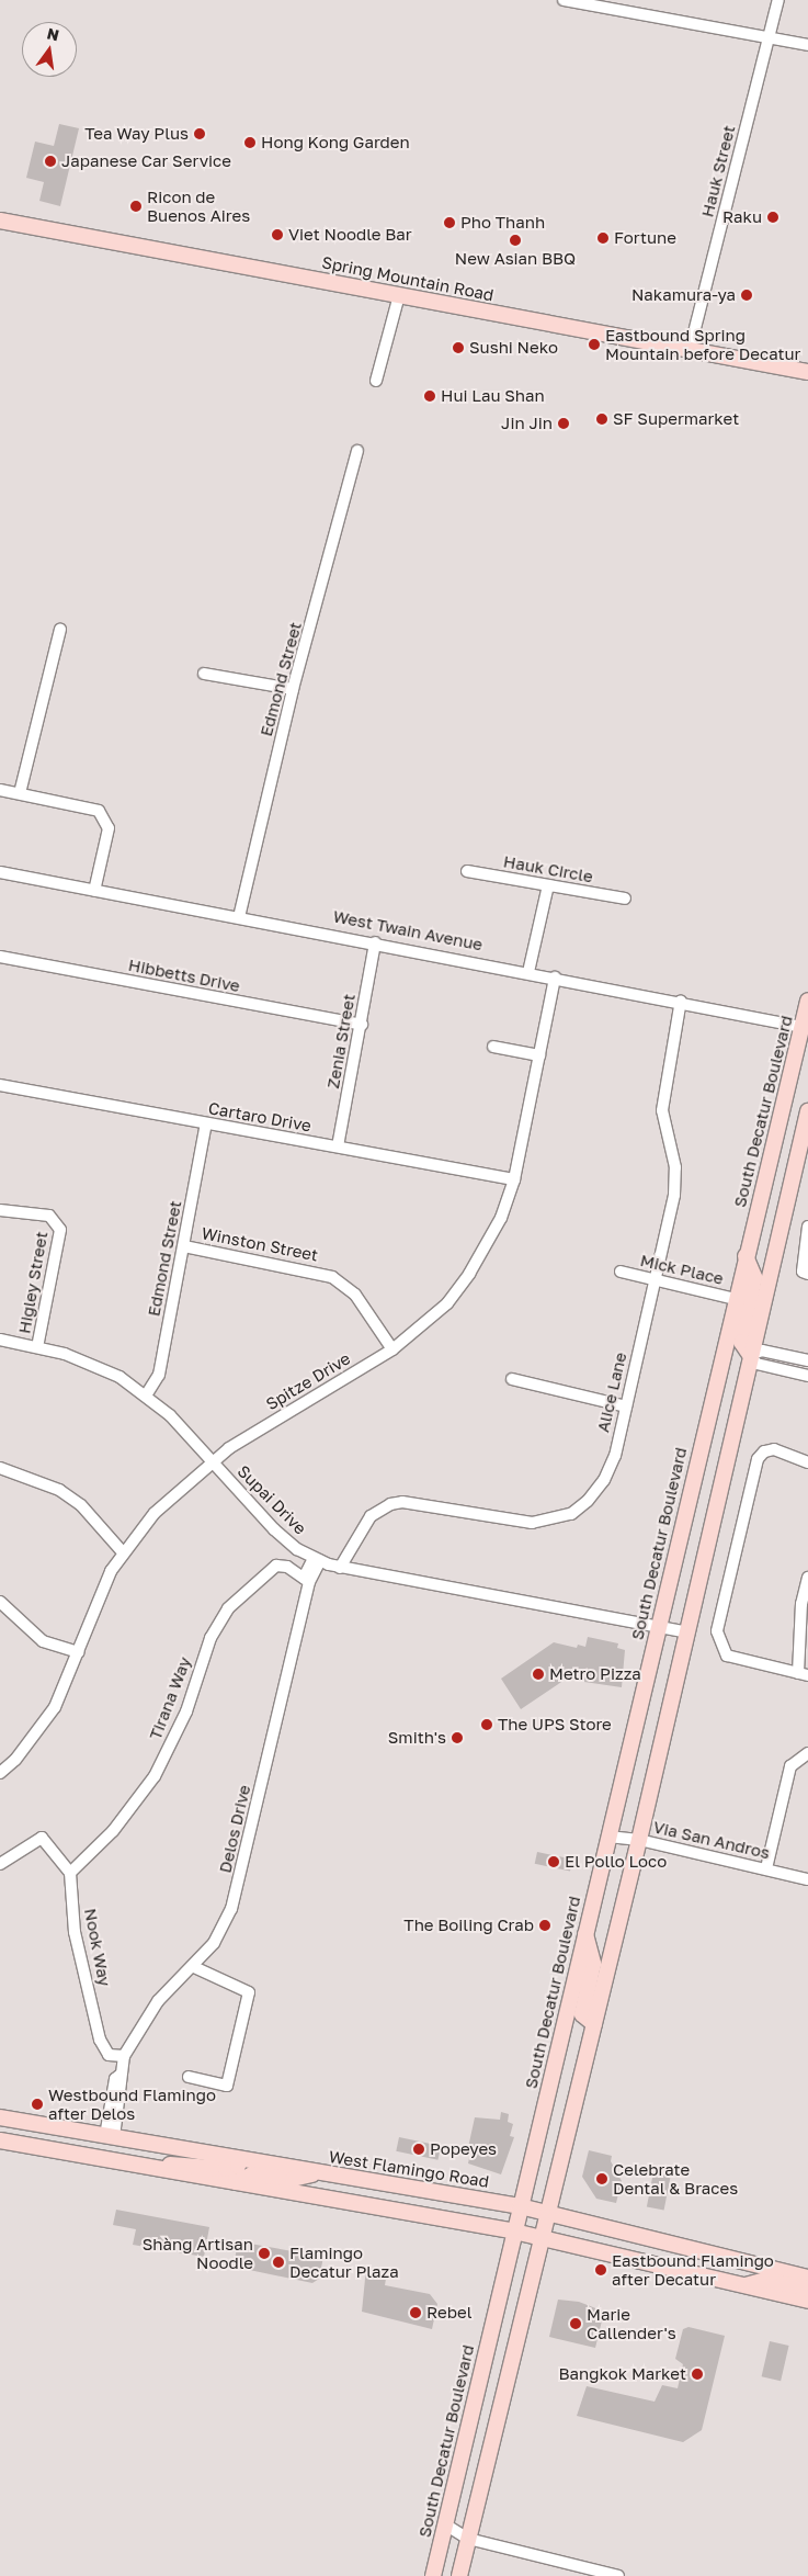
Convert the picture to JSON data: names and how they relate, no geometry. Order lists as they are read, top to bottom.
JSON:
{
  "streets": {
    "main road": ["Spring Mountain Road", "South Decatur Boulevard", "West Flamingo Road"],
    "street": [
      "Hauk Street",
      "Edmond Street",
      "Hauk Circle",
      "West Twain Avenue",
      "Hibbetts Drive",
      "Zenia Street",
      "Cartaro Drive",
      "Winston Street",
      "Mick Place",
      "Higley Street",
      "Spitze Drive",
      "Alice Lane",
      "Supai Drive",
      "Tirana Way",
      "Delos Drive",
      "Via San Andros",
      "Nook Way"
    ]
  },
  "crossings": [
    ["Hauk Street", "Spring Mountain Road"],
    ["Edmond Street", "West Twain Avenue"],
    ["Edmond Street", "Cartaro Drive"],
    ["Edmond Street", "Winston Street"],
    ["Edmond Street", "Supai Drive"],
    ["West Twain Avenue", "Zenia Street"],
    ["West Twain Avenue", "South Decatur Boulevard"],
    ["West Twain Avenue", "Spitze Drive"],
    ["West Twain Avenue", "Alice Lane"],
    ["Hibbetts Drive", "Zenia Street"],
    ["Zenia Street", "Cartaro Drive"],
    ["South Decatur Boulevard", "Mick Place"],
    ["South Decatur Boulevard", "Supai Drive"],
    ["South Decatur Boulevard", "Via San Andros"],
    ["South Decatur Boulevard", "West Flamingo Road"],
    ["Cartaro Drive", "Spitze Drive"],
    ["Winston Street", "Spitze Drive"],
    ["Mick Place", "Alice Lane"],
    ["Higley Street", "Supai Drive"],
    ["Spitze Drive", "Supai Drive"],
    ["Alice Lane", "Supai Drive"],
    ["Supai Drive", "Delos Drive"],
    ["Tirana Way", "Delos Drive"],
    ["Tirana Way", "Nook Way"],
    ["Delos Drive", "Nook Way"],
    ["Delos Drive", "West Flamingo Road"]
  ],
  "places": [
    "Tea Way Plus",
    "Hong Kong Garden",
    "Japanese Car Service",
    "Ricon de Buenos Aires",
    "Raku",
    "Pho Thanh",
    "Viet Noodle Bar",
    "Fortune",
    "New Asian BBQ",
    "Nakamura-ya",
    "Eastbound Spring Mountain before Decatur",
    "Sushi Neko",
    "Hui Lau Shan",
    "SF Supermarket",
    "Jin Jin",
    "Metro Pizza",
    "The UPS Store",
    "Smith's",
    "El Pollo Loco",
    "The Boiling Crab",
    "Westbound Flamingo after Delos",
    "Popeyes",
    "Celebrate Dental & Braces",
    "Shàng Artisan Noodle",
    "Flamingo Decatur Plaza",
    "Eastbound Flamingo after Decatur",
    "Rebel",
    "Marie Callender's",
    "Bangkok Market"
  ],
  "north": "top"
}
